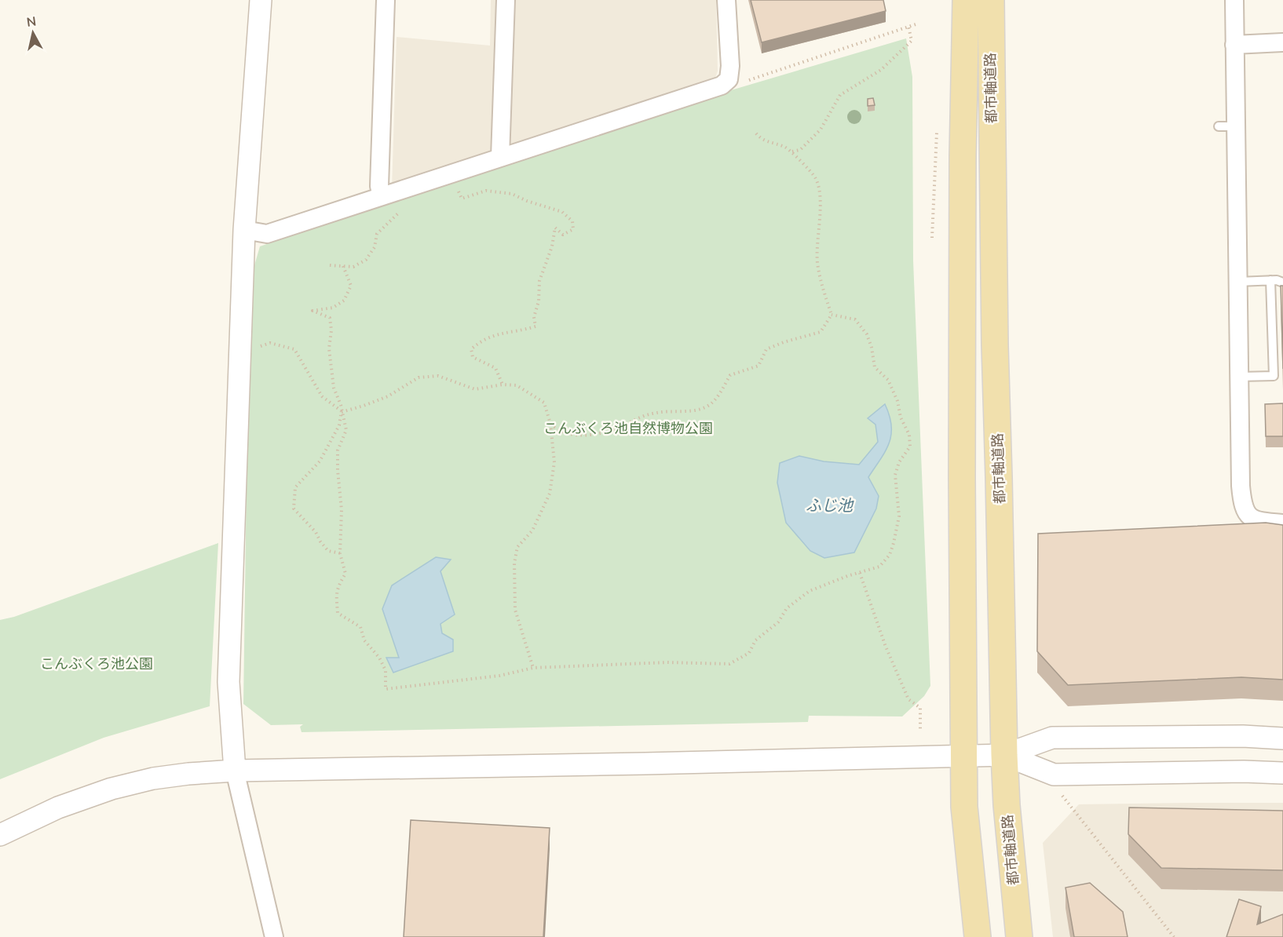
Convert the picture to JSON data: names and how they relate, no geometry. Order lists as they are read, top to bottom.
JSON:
{
  "streets": {
    "main road": ["都市軸道路"]
  },
  "water": ["ふじ池"],
  "parks": ["こんぶくろ池自然博物公園", "こんぶくろ池公園"],
  "north": "top"
}
